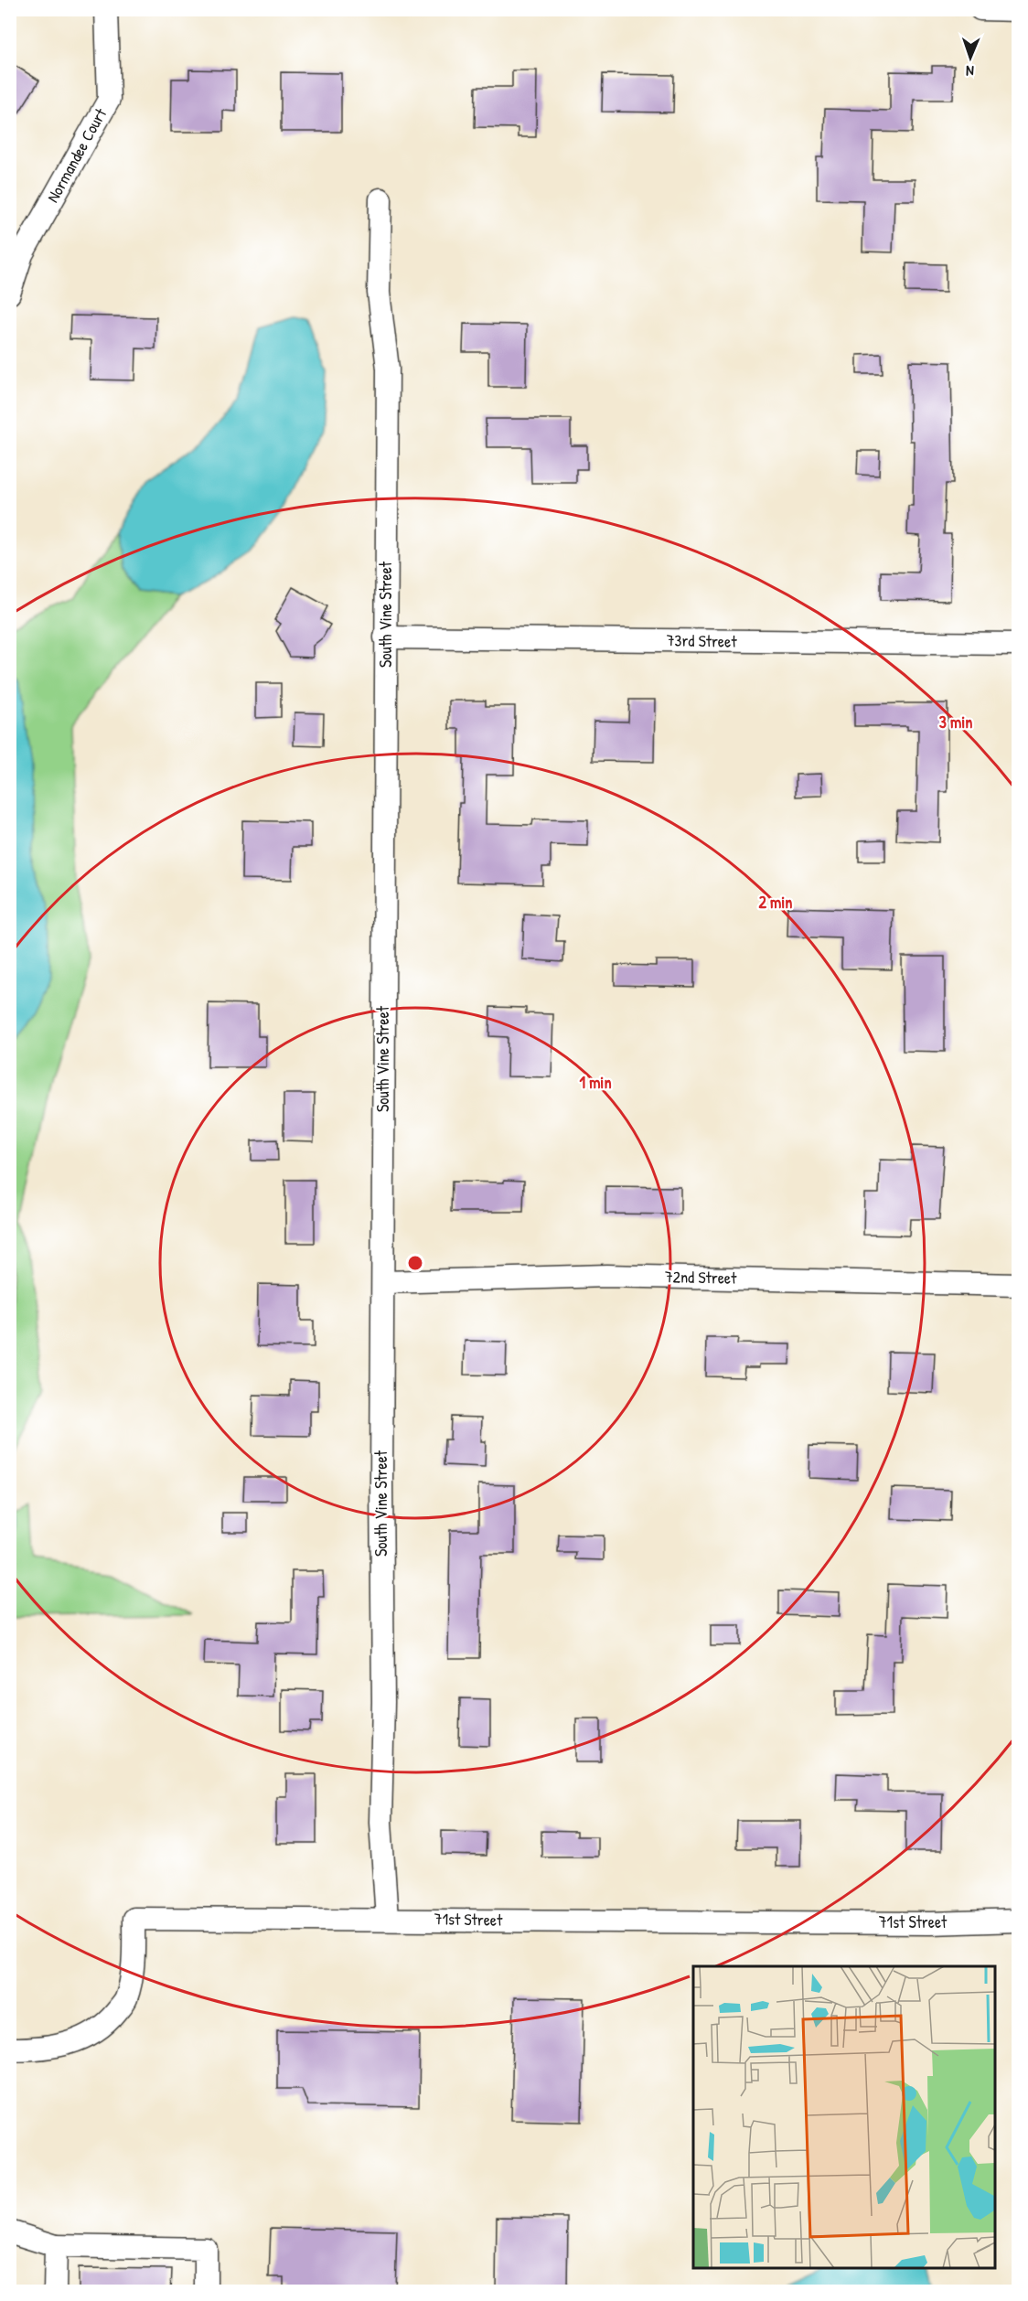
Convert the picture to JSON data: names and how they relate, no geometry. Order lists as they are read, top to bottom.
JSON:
{
  "streets": {
    "street": [
      "Normandee Court",
      "South Vine Street",
      "73rd Street",
      "72nd Street",
      "71st Street"
    ]
  },
  "crossings": [
    ["South Vine Street", "73rd Street"],
    ["South Vine Street", "72nd Street"],
    ["South Vine Street", "71st Street"]
  ],
  "north": "bottom",
  "rings": ["3 min", "2 min", "1 min"]
}
